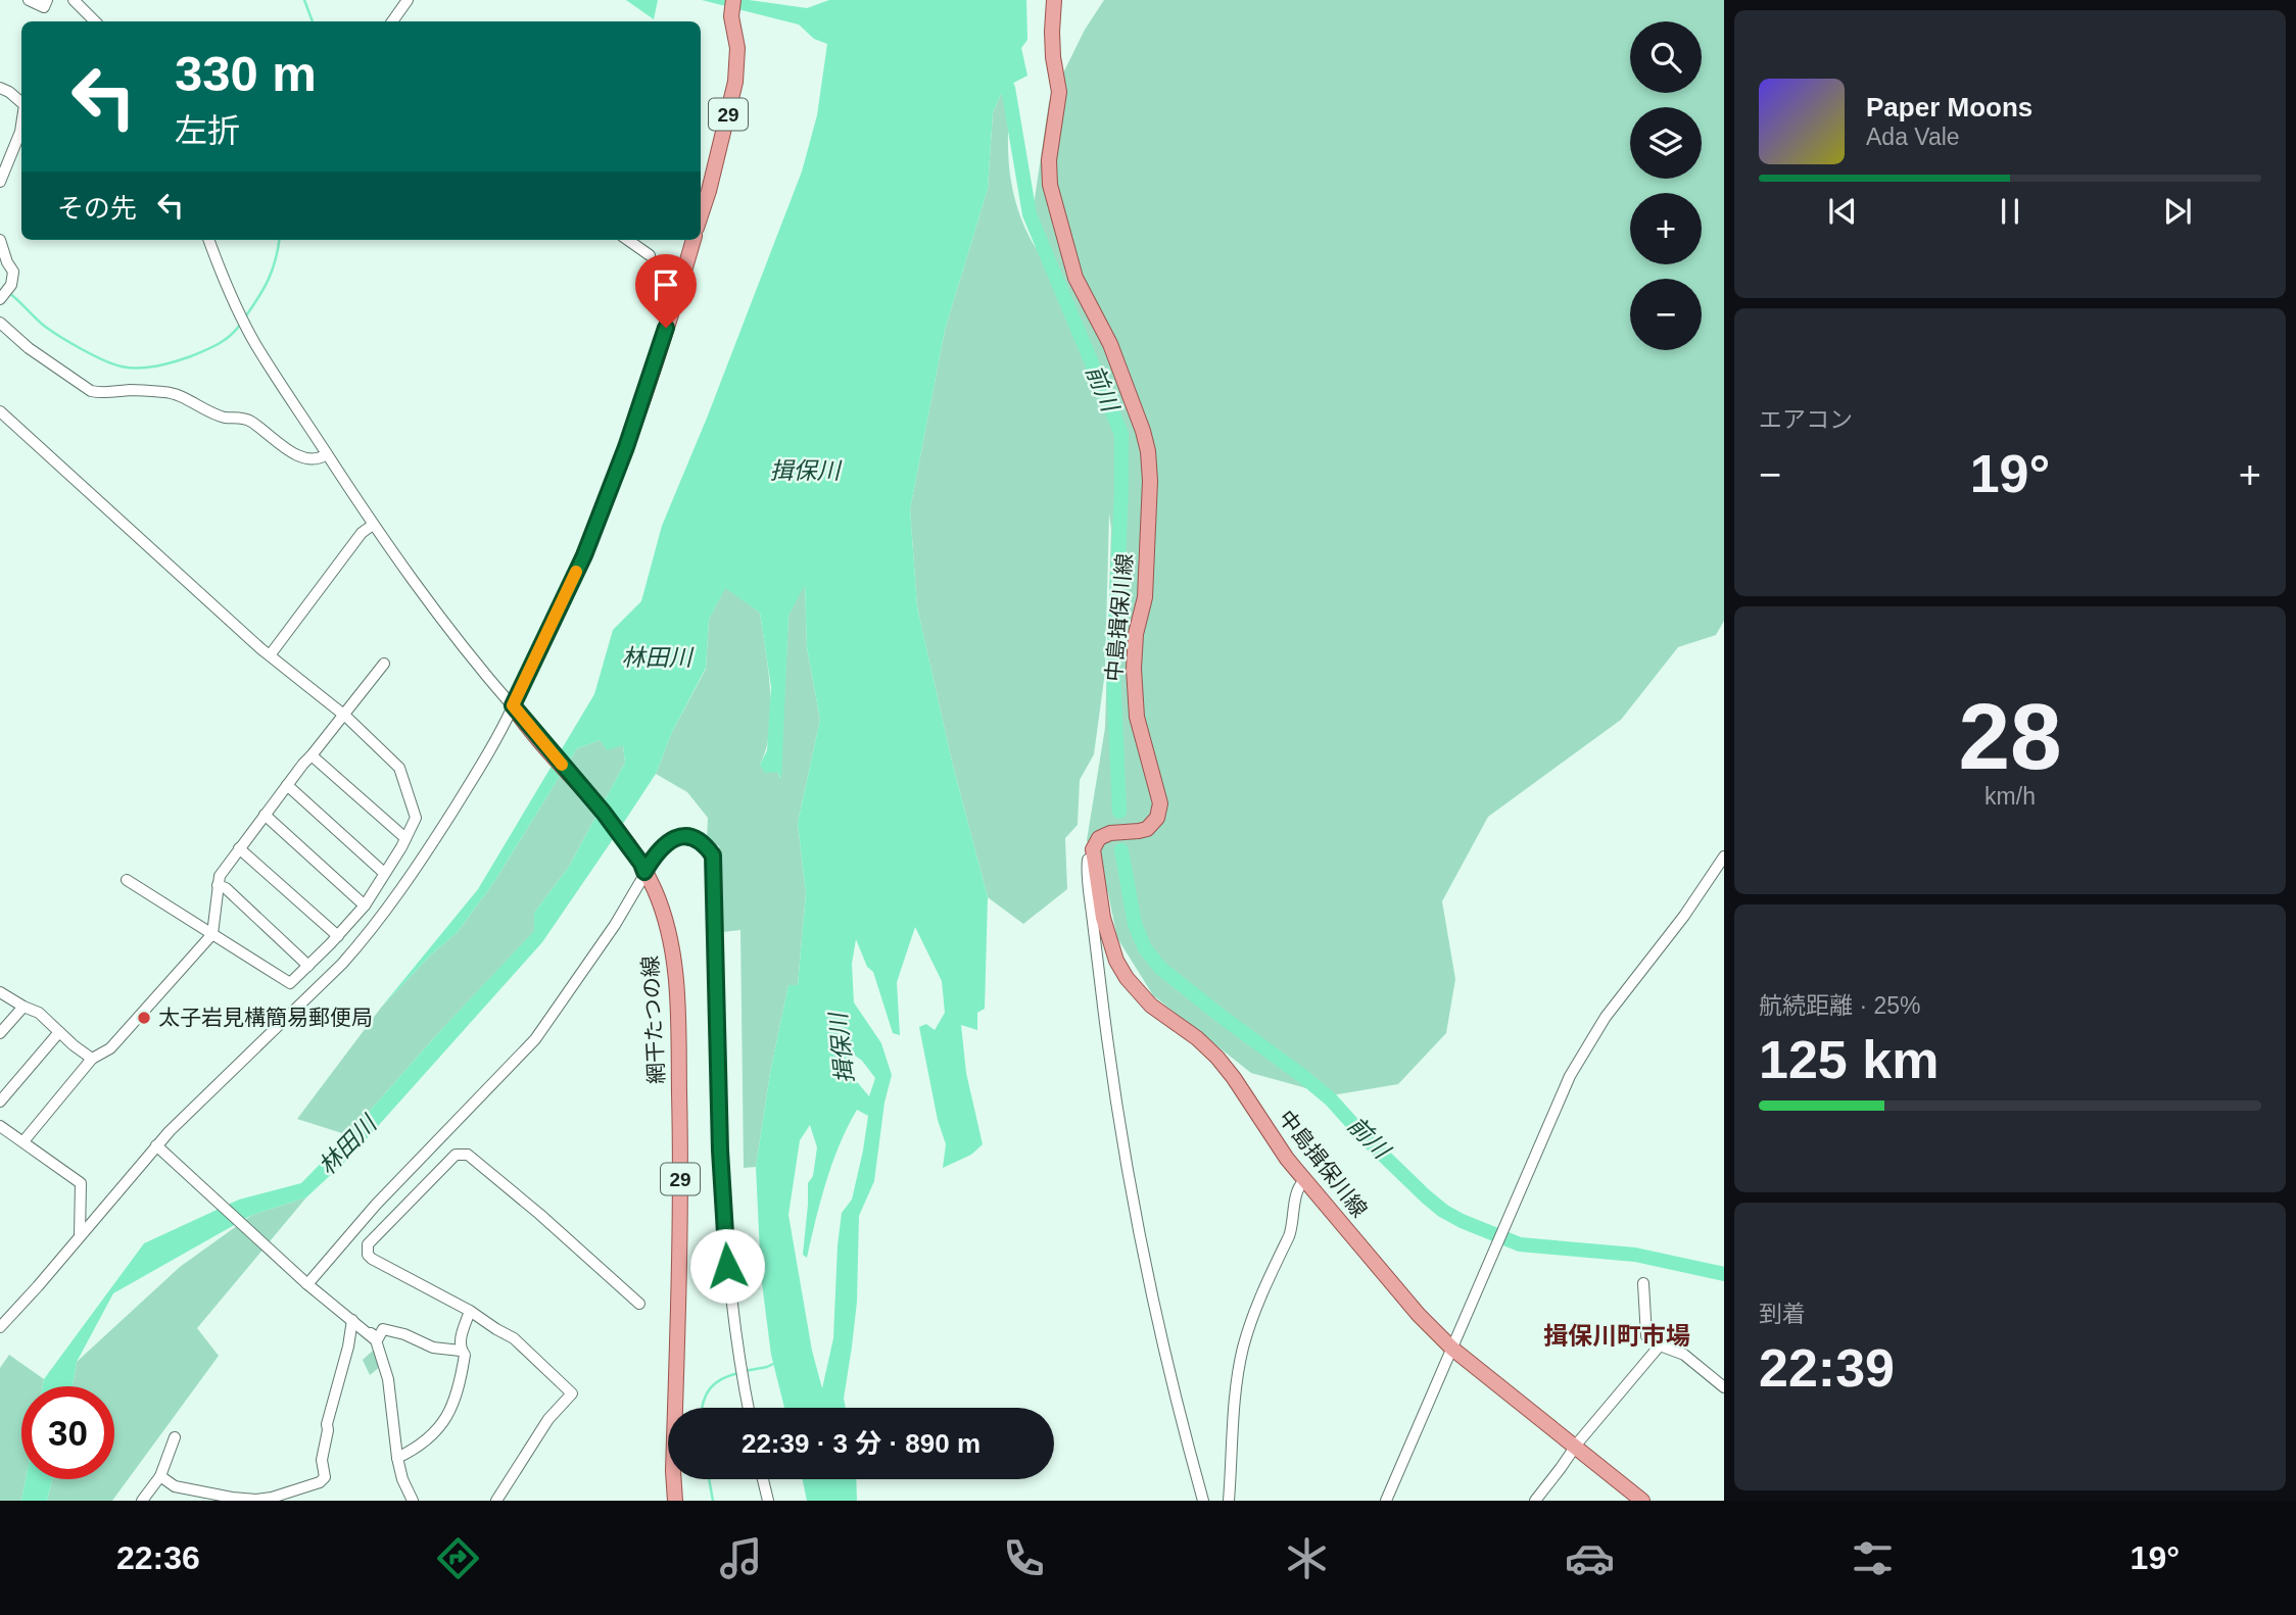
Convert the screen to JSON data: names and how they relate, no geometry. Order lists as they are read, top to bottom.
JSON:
{
  "streets": {
    "main road": ["29", "中島揖保川線", "網干たつの線"]
  },
  "districts": ["揖保川町市場"],
  "water": ["前川", "揖保川", "林田川"],
  "places": ["太子岩見構簡易郵便局"],
  "page": {
    "map_buttons": ["+", "−"],
    "turn": ["330 m", "左折"],
    "song": ["Paper Moons", "Ada Vale"],
    "then": "その先",
    "tile": [
      "エアコン",
      ["28", "km/h"],
      ["航続距離 · 25%", "125 km"],
      ["到着", "22:39"]
    ],
    "heat": ["−", "19°", "+"],
    "limit": "30",
    "trip": "22:39 · 3 分 · 890 m",
    "tabs": ["22:36", "19°"]
  }
}
